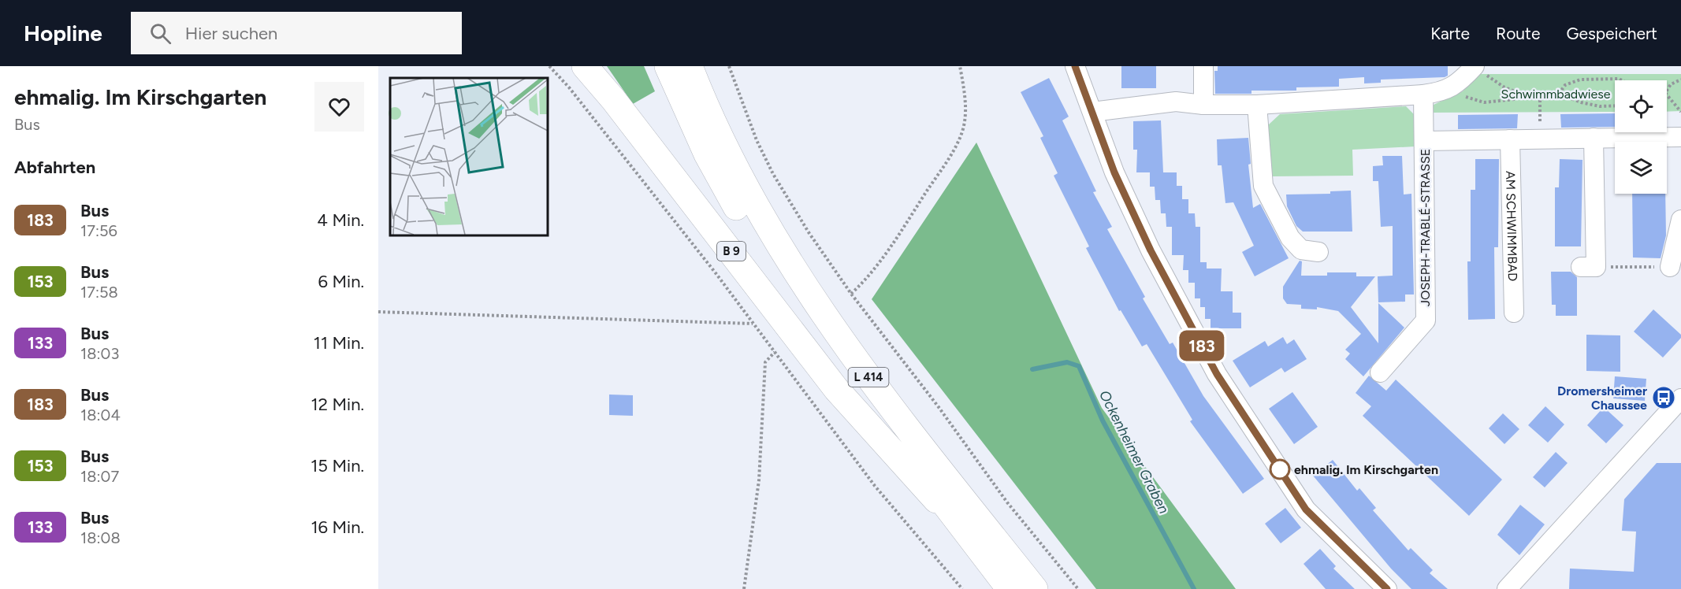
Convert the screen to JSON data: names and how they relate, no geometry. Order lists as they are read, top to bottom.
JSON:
{
  "streets": {
    "highway": ["B 9", "L 414"],
    "street": ["AM SCHWIMMBAD", "JOSEPH-TRABLÉ-STRASSE"]
  },
  "crossings": [
    ["B 9", "L 414"]
  ],
  "water": ["Ockenheimer Graben"],
  "parks": ["Schwimmbadwiese"],
  "places": {
    "bus stop": ["Dromersheimer Chaussee"],
    "other": ["ehmalig. Im Kirschgarten"]
  },
  "lines": ["bus line 183"],
  "page": {
    "header": "Hopline",
    "search": "Hier suchen",
    "nav": ["Karte", "Route", "Gespeichert"],
    "heading": [
      ["ehmalig. Im Kirschgarten", "Bus"],
      "Abfahrten"
    ],
    "on_map": "183",
    "list": [
      {
        "mark": "183",
        "name": "Bus",
        "note": "17:56",
        "value": "4 Min."
      },
      {
        "mark": "153",
        "name": "Bus",
        "note": "17:58",
        "value": "6 Min."
      },
      {
        "mark": "133",
        "name": "Bus",
        "note": "18:03",
        "value": "11 Min."
      },
      {
        "mark": "183",
        "name": "Bus",
        "note": "18:04",
        "value": "12 Min."
      },
      {
        "mark": "153",
        "name": "Bus",
        "note": "18:07",
        "value": "15 Min."
      },
      {
        "mark": "133",
        "name": "Bus",
        "note": "18:08",
        "value": "16 Min."
      }
    ]
  }
}
